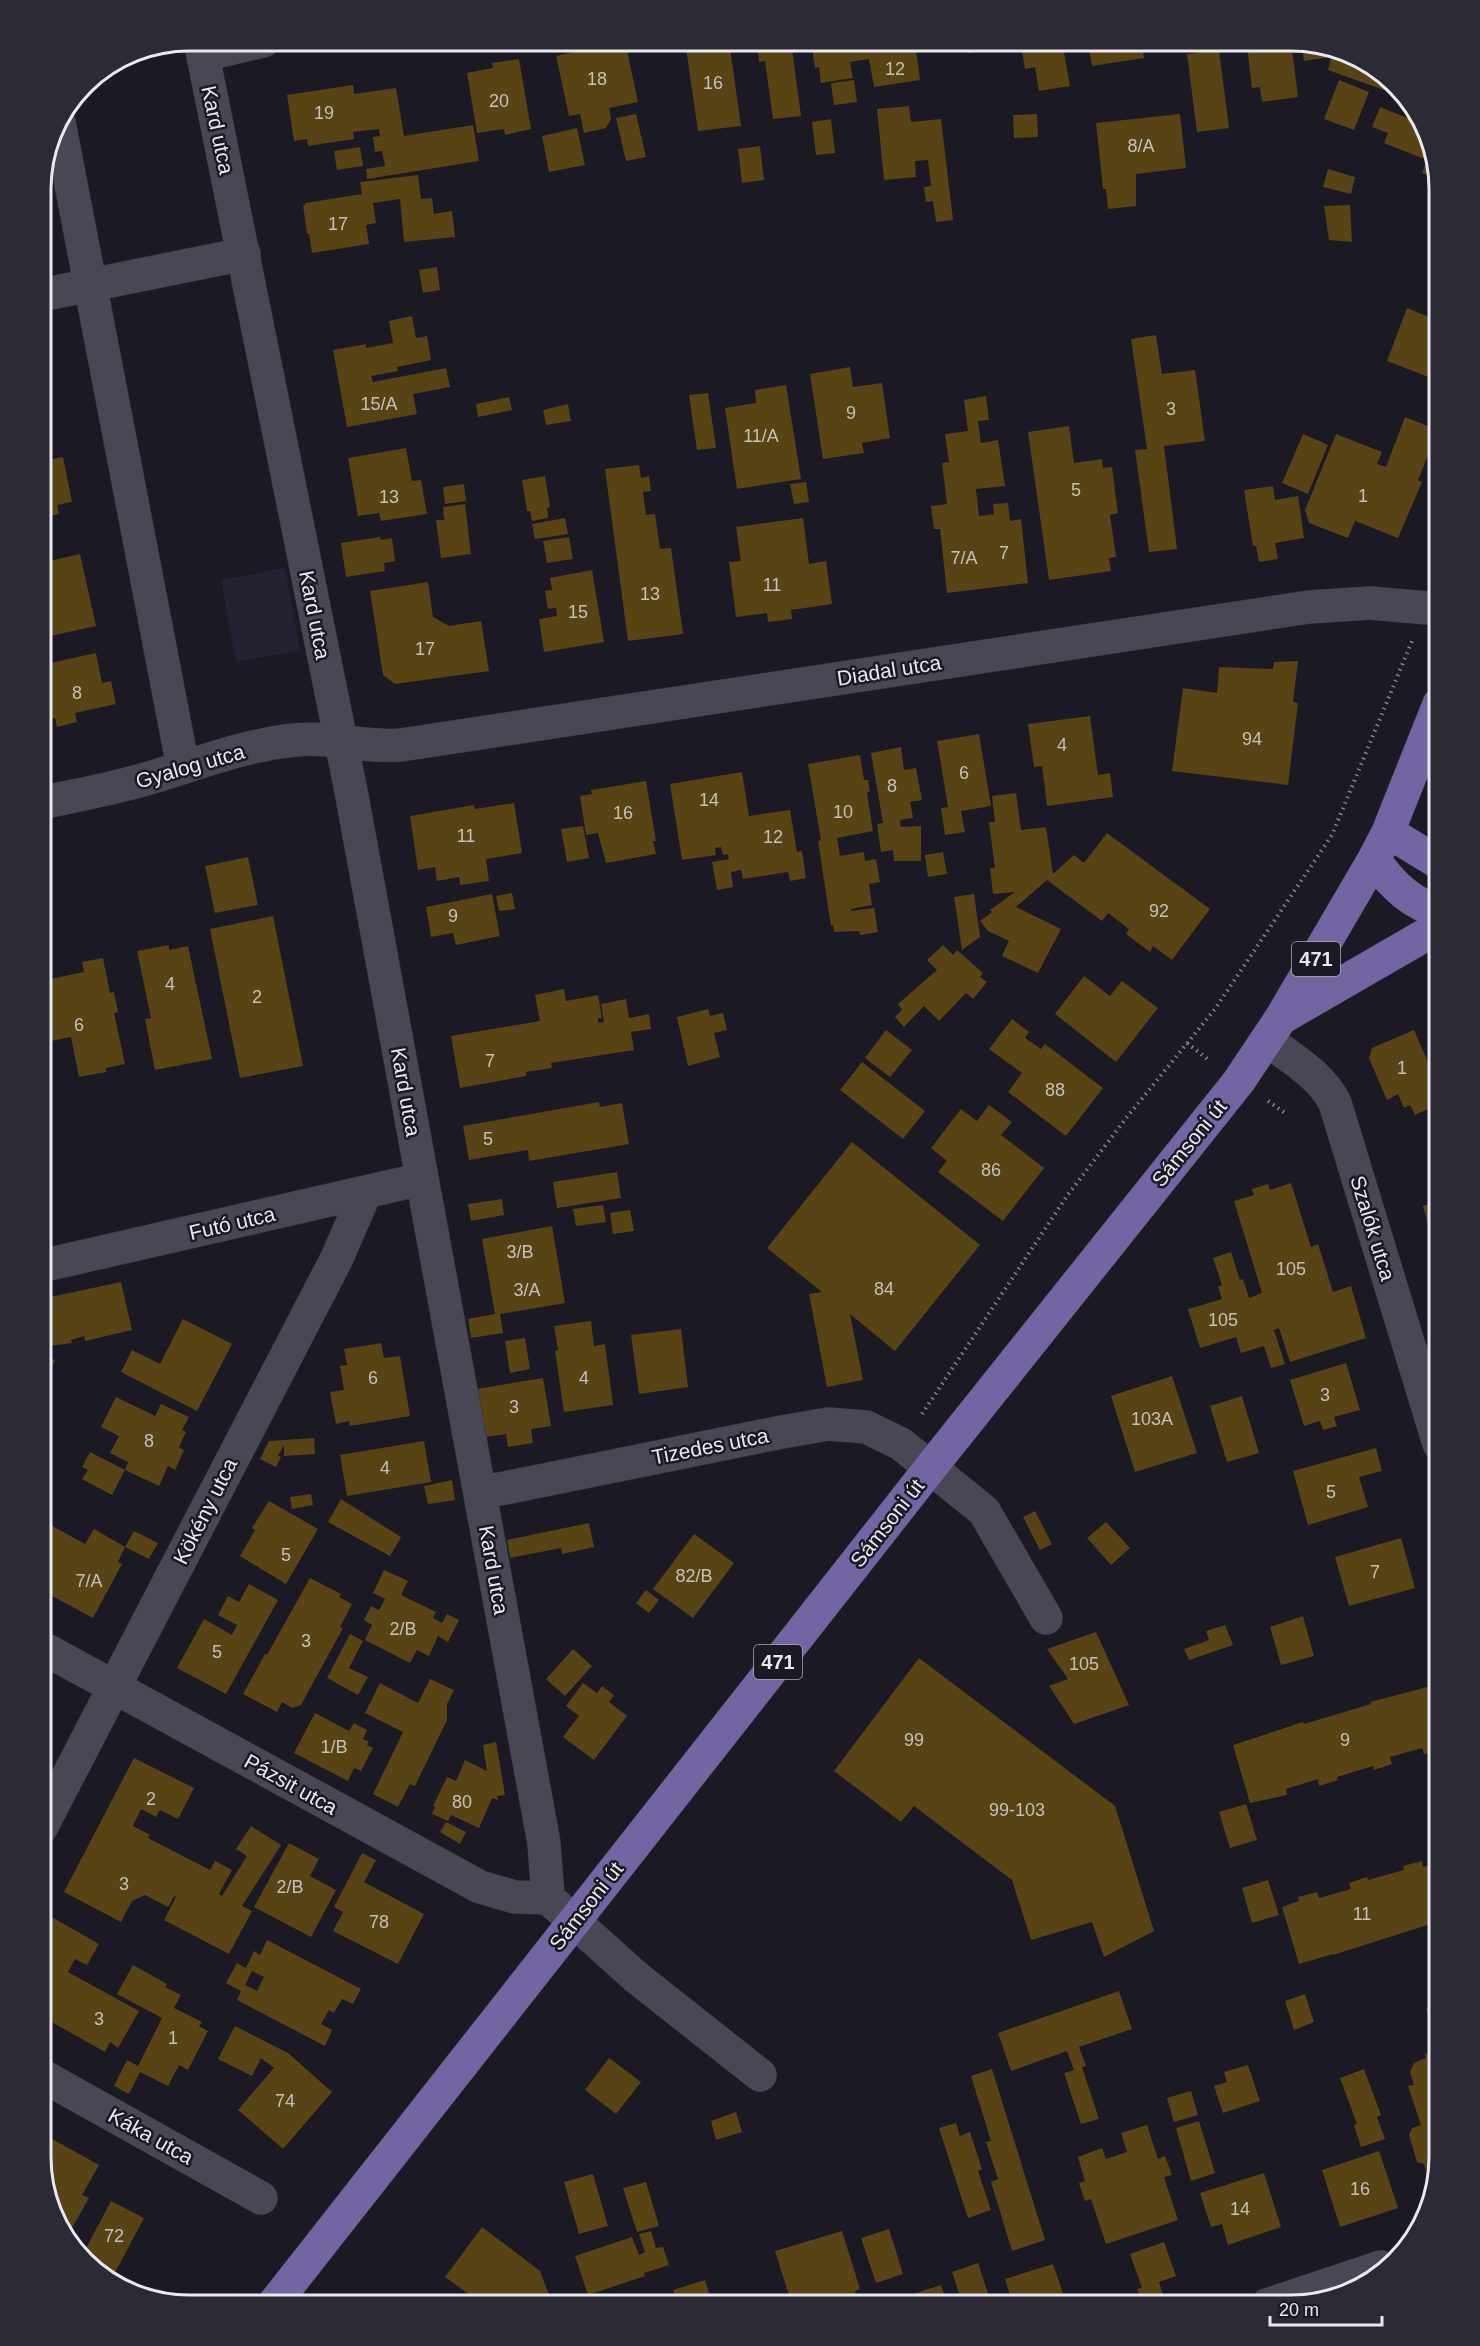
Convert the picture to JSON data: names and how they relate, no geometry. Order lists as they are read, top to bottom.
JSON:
{
  "streets": {
    "main road": ["471", "Sámsoni út"],
    "street": [
      "Kard utca",
      "Diadal utca",
      "Gyalog utca",
      "Futó utca",
      "Szalók utca",
      "Tizedes utca",
      "Kökény utca",
      "Pázsit utca",
      "Káka utca"
    ]
  },
  "crossings": [
    ["Kard utca", "Diadal utca"],
    ["Kard utca", "Gyalog utca"],
    ["Kard utca", "Futó utca"],
    ["Kard utca", "Tizedes utca"],
    ["Kard utca", "Pázsit utca"],
    ["Diadal utca", "Gyalog utca"],
    ["Sámsoni út", "Szalók utca"],
    ["Sámsoni út", "Tizedes utca"],
    ["Futó utca", "Kökény utca"],
    ["Kökény utca", "Pázsit utca"]
  ],
  "house_numbers": [
    "12",
    "18",
    "16",
    "20",
    "19",
    "8/A",
    "17",
    "15/A",
    "3",
    "9",
    "11/A",
    "5",
    "1",
    "13",
    "7",
    "7/A",
    "11",
    "13",
    "15",
    "17",
    "8",
    "94",
    "4",
    "6",
    "8",
    "14",
    "10",
    "16",
    "11",
    "12",
    "92",
    "9",
    "4",
    "2",
    "6",
    "7",
    "1",
    "88",
    "5",
    "86",
    "3/B",
    "105",
    "84",
    "3/A",
    "105",
    "6",
    "4",
    "3",
    "3",
    "103A",
    "8",
    "4",
    "5",
    "5",
    "7",
    "82/B",
    "7/A",
    "2/B",
    "3",
    "5",
    "105",
    "99",
    "9",
    "1/B",
    "2",
    "80",
    "99-103",
    "3",
    "2/B",
    "11",
    "78",
    "3",
    "1",
    "74",
    "16",
    "14",
    "72"
  ],
  "scale_bar": "20 m"
}
